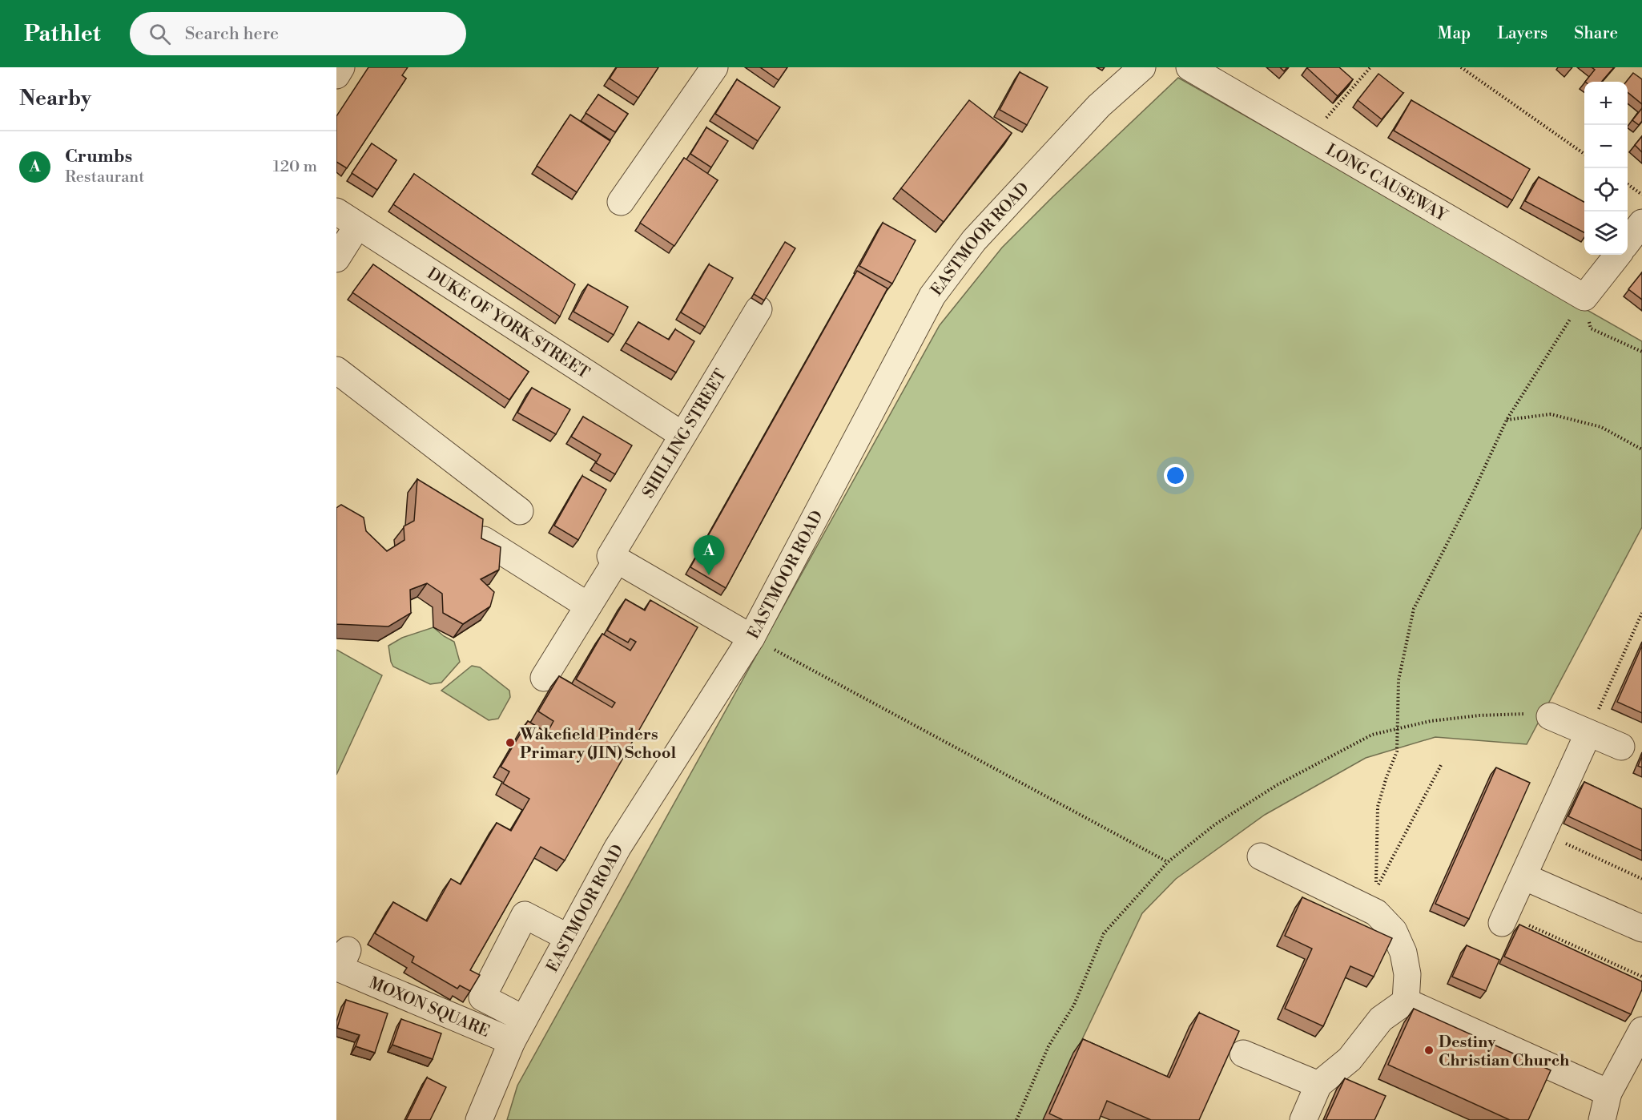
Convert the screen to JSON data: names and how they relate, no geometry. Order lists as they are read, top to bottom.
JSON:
{
  "streets": {
    "street": [
      "LONG CAUSEWAY",
      "EASTMOOR ROAD",
      "DUKE OF YORK STREET",
      "SHILLING STREET",
      "MOXON SQUARE"
    ]
  },
  "crossings": [
    ["EASTMOOR ROAD", "MOXON SQUARE"],
    ["DUKE OF YORK STREET", "SHILLING STREET"]
  ],
  "places": ["Wakefield Pinders Primary (JIN) School", "Destiny Christian Church"],
  "page": {
    "header": "Pathlet",
    "search": "Search here",
    "nav": ["Map", "Layers", "Share"],
    "heading": "Nearby",
    "map_buttons": ["+", "−"],
    "list": [
      {
        "mark": "A",
        "name": "Crumbs",
        "note": "Restaurant",
        "value": "120 m"
      }
    ],
    "pins": "A"
  }
}
